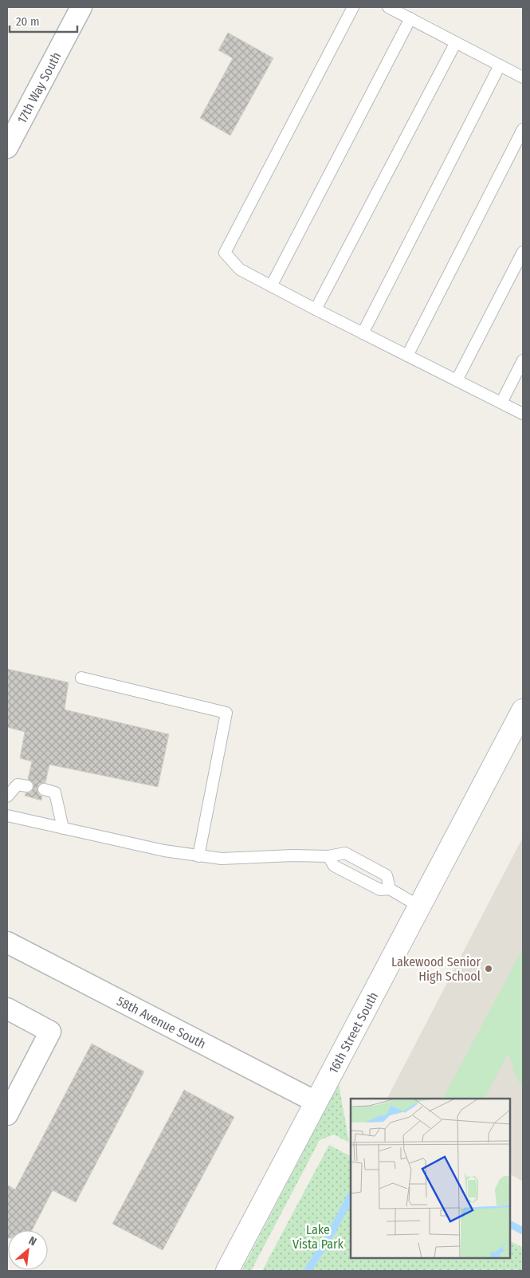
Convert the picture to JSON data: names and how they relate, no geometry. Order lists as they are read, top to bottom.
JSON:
{
  "streets": {
    "street": ["17th Way South", "58th Avenue South", "16th Street South"]
  },
  "crossings": [
    ["58th Avenue South", "16th Street South"]
  ],
  "parks": ["Lake Vista Park"],
  "places": ["Lakewood Senior High School"],
  "scale_bar": "20 m",
  "north": "top right"
}
